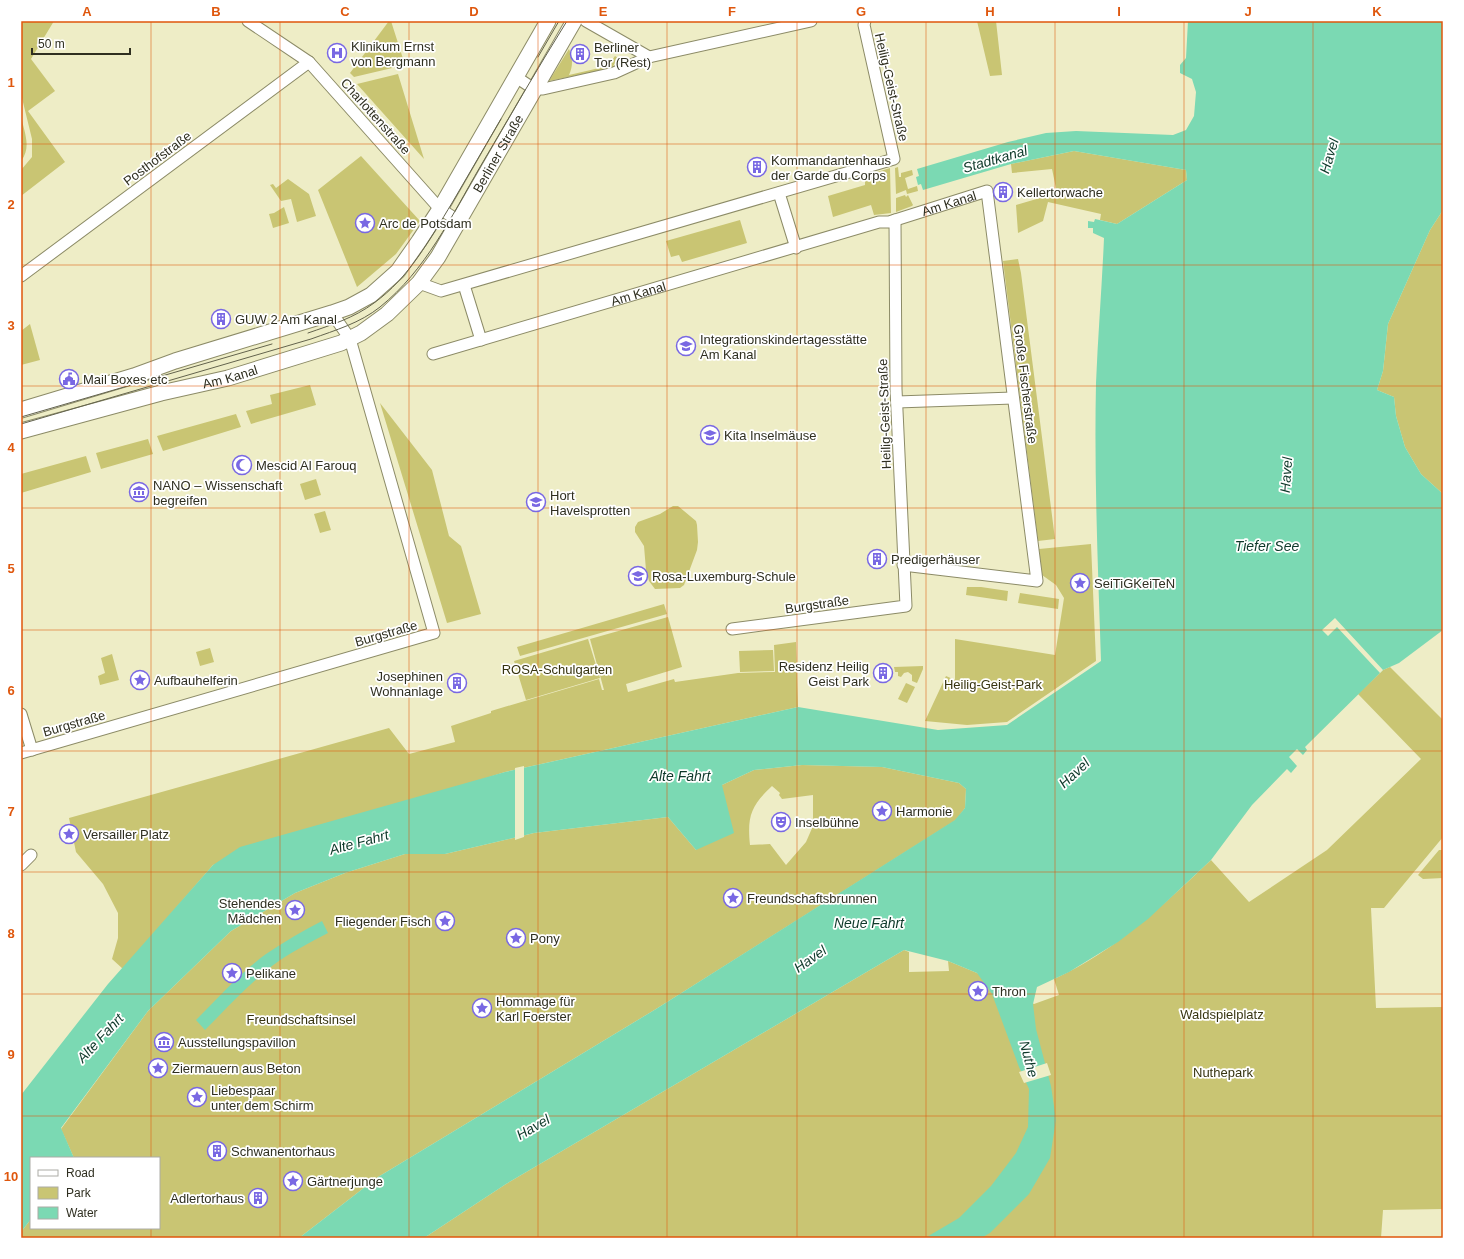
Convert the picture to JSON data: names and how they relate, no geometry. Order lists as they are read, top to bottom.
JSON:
{
  "streets": {
    "street": [
      "Heilig-Geist-Straße",
      "Charlottenstraße",
      "Berliner Straße",
      "Posthofstraße",
      "Am Kanal",
      "Große Fischerstraße",
      "Burgstraße"
    ]
  },
  "crossings": [
    ["Heilig-Geist-Straße", "Am Kanal"],
    ["Heilig-Geist-Straße", "Große Fischerstraße"],
    ["Heilig-Geist-Straße", "Burgstraße"],
    ["Charlottenstraße", "Berliner Straße"],
    ["Charlottenstraße", "Posthofstraße"],
    ["Berliner Straße", "Am Kanal"],
    ["Am Kanal", "Große Fischerstraße"],
    ["Am Kanal", "Burgstraße"]
  ],
  "water": [
    "Havel",
    "Stadtkanal",
    "Tiefer See",
    "Alte Fahrt",
    "Neue Fahrt",
    "Nuthe"
  ],
  "parks": [
    "ROSA-Schulgarten",
    "Heilig-Geist-Park",
    "Waldspielplatz",
    "Freundschaftsinsel",
    "Nuthepark"
  ],
  "places": {
    "hospital": ["Klinikum Ernst von Bergmann"],
    "building": [
      "Berliner Tor (Rest)",
      "Kommandantenhaus der Garde du Corps",
      "Kellertorwache",
      "GUW 2 Am Kanal",
      "Predigerhäuser",
      "Residenz Heilig Geist Park",
      "Josephinen Wohnanlage",
      "Schwanentorhaus",
      "Adlertorhaus"
    ],
    "place": [
      "Arc de Potsdam",
      "SeiTiGKeiTeN",
      "Aufbauhelferin",
      "Harmonie",
      "Versailler Platz",
      "Freundschaftsbrunnen",
      "Stehendes Mädchen",
      "Fliegender Fisch",
      "Pony",
      "Pelikane",
      "Thron",
      "Hommage für Karl Foerster",
      "Ziermauern aus Beton",
      "Liebespaar unter dem Schirm",
      "Gärtnerjunge"
    ],
    "school or university": [
      "Integrationskindertagesstätte Am Kanal",
      "Kita Inselmäuse",
      "Hort Havelsprotten",
      "Rosa-Luxemburg-Schule"
    ],
    "public building": ["Mail Boxes etc"],
    "mosque": ["Mescid Al Farouq"],
    "museum": ["NANO – Wissenschaft begreifen", "Ausstellungspavillon"],
    "theatre": ["Inselbühne"]
  },
  "legend": ["Road", "Park", "Water"],
  "scale_bar": "50 m",
  "grid": {
    "columns": [
      "A",
      "B",
      "C",
      "D",
      "E",
      "F",
      "G",
      "H",
      "I",
      "J",
      "K"
    ],
    "rows": [
      "1",
      "2",
      "3",
      "4",
      "5",
      "6",
      "7",
      "8",
      "9",
      "10"
    ]
  }
}
